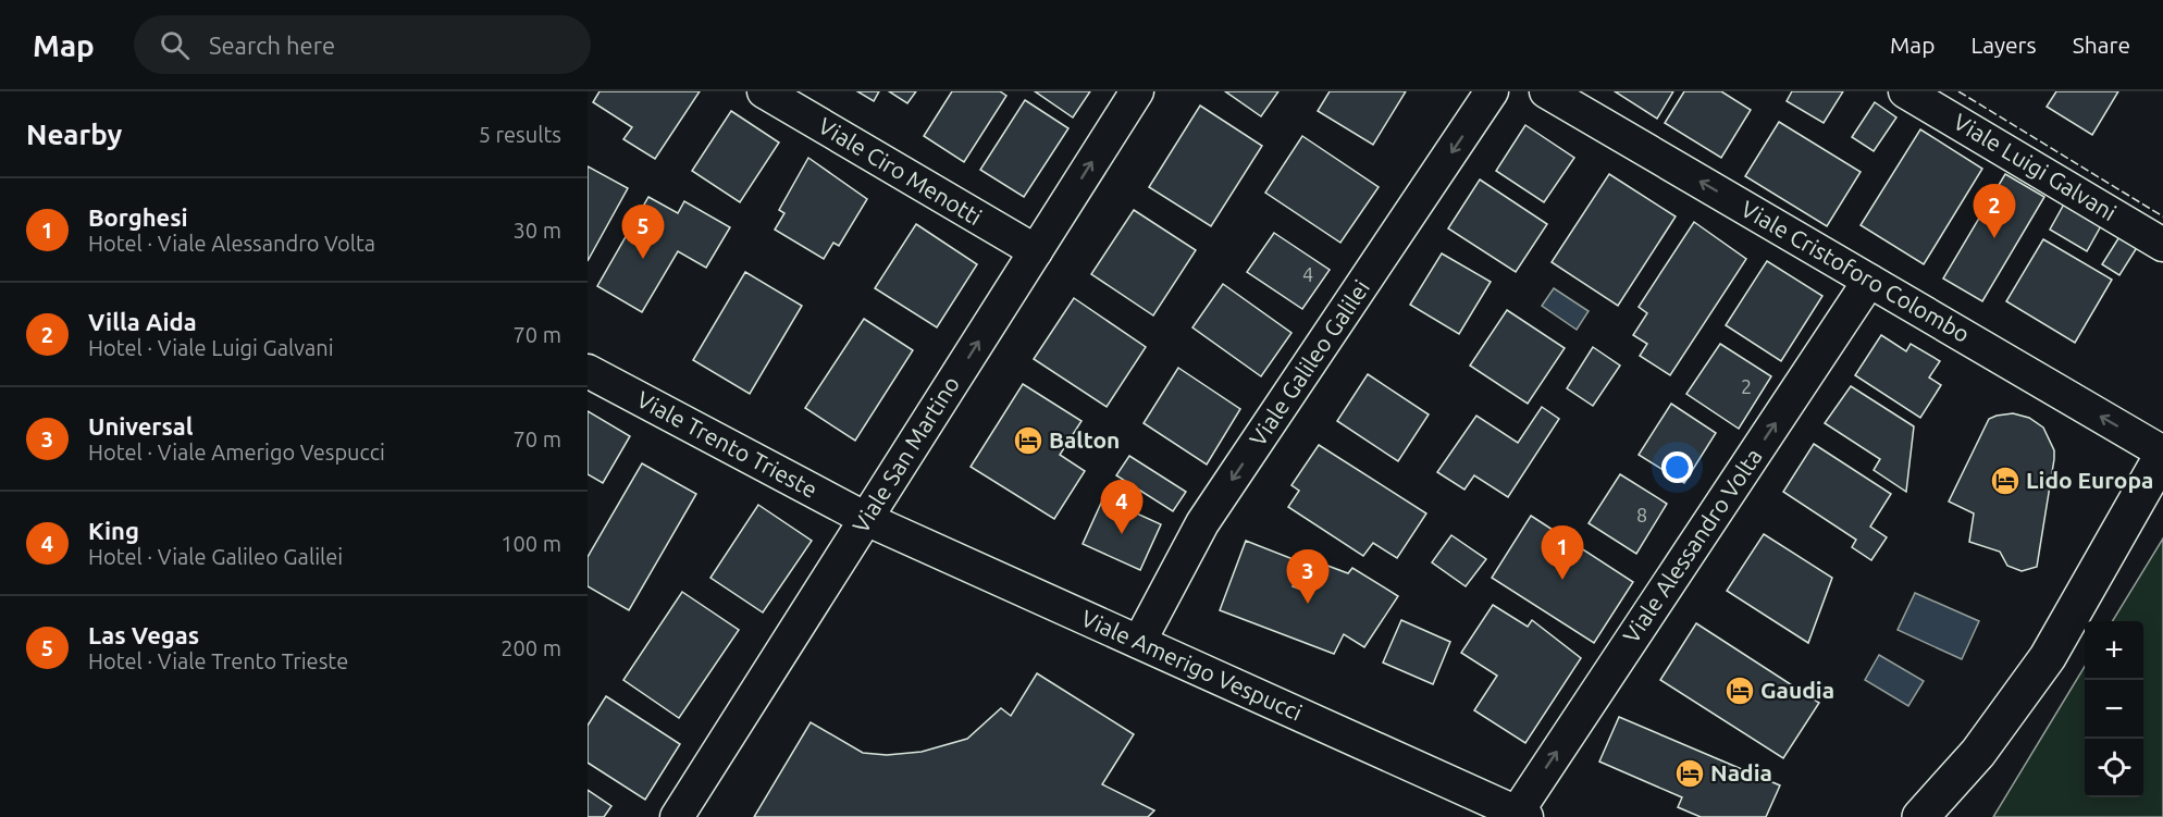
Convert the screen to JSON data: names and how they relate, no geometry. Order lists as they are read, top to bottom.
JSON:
{
  "streets": {
    "street": [
      "Viale Luigi Galvani",
      "Viale Ciro Menotti",
      "Viale Cristoforo Colombo",
      "Viale Galileo Galilei",
      "Viale Trento Trieste",
      "Viale San Martino",
      "Viale Alessandro Volta",
      "Viale Amerigo Vespucci"
    ]
  },
  "crossings": [
    ["Viale Ciro Menotti", "Viale San Martino"],
    ["Viale Cristoforo Colombo", "Viale Alessandro Volta"],
    ["Viale Galileo Galilei", "Viale Amerigo Vespucci"],
    ["Viale Trento Trieste", "Viale San Martino"],
    ["Viale Trento Trieste", "Viale Amerigo Vespucci"],
    ["Viale San Martino", "Viale Amerigo Vespucci"],
    ["Viale Alessandro Volta", "Viale Amerigo Vespucci"]
  ],
  "one_way": [
    "Viale Cristoforo Colombo",
    "Viale Galileo Galilei",
    "Viale San Martino",
    "Viale Alessandro Volta"
  ],
  "places": {
    "hotel": [
      "Balton",
      "Lido Europa",
      "Gaudia",
      "Nadia"
    ]
  },
  "house_numbers": ["4", "2", "8"],
  "page": {
    "header": "Map",
    "search": "Search here",
    "nav": ["Map", "Layers", "Share"],
    "heading": ["Nearby", "5 results"],
    "list": [
      {
        "mark": "1",
        "name": "Borghesi",
        "note": "Hotel · Viale Alessandro Volta",
        "value": "30 m"
      },
      {
        "mark": "2",
        "name": "Villa Aida",
        "note": "Hotel · Viale Luigi Galvani",
        "value": "70 m"
      },
      {
        "mark": "3",
        "name": "Universal",
        "note": "Hotel · Viale Amerigo Vespucci",
        "value": "70 m"
      },
      {
        "mark": "4",
        "name": "King",
        "note": "Hotel · Viale Galileo Galilei",
        "value": "100 m"
      },
      {
        "mark": "5",
        "name": "Las Vegas",
        "note": "Hotel · Viale Trento Trieste",
        "value": "200 m"
      }
    ],
    "pins": [
      "2",
      "5",
      "4",
      "1",
      "3"
    ],
    "map_buttons": ["+", "−"]
  }
}
